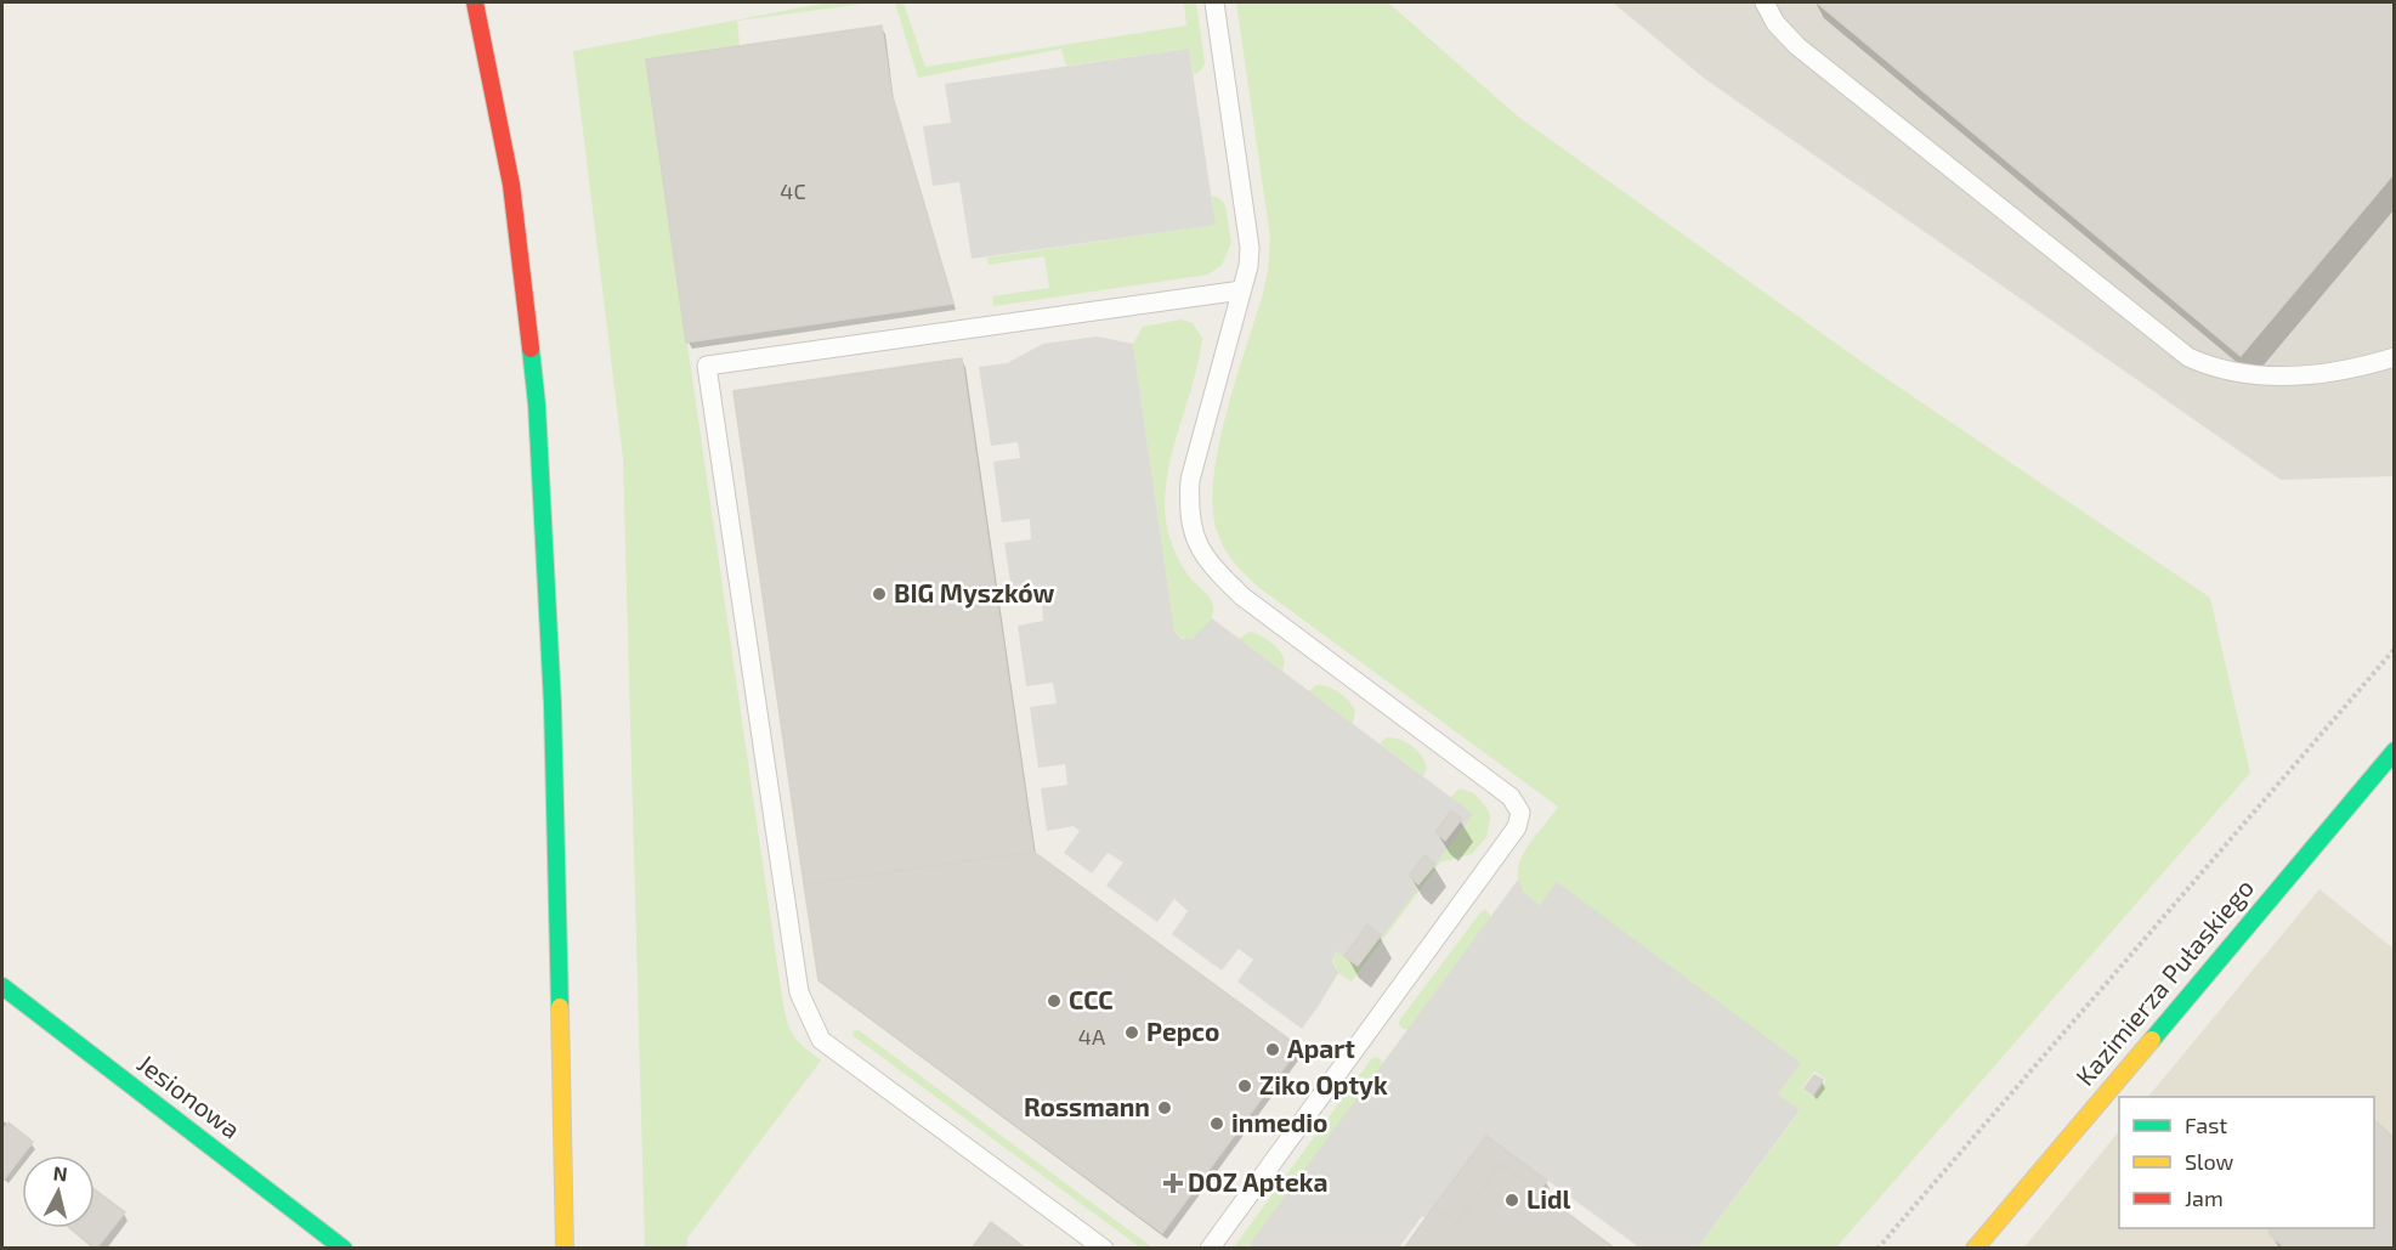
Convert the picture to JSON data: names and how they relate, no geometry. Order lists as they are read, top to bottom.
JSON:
{
  "streets": {
    "main road": ["Kazimierza Pułaskiego", "Jesionowa"]
  },
  "places": {
    "other": [
      "BIG Myszków",
      "CCC",
      "Pepco",
      "Apart",
      "Ziko Optyk",
      "Rossmann",
      "inmedio",
      "Lidl"
    ],
    "health": ["DOZ Apteka"]
  },
  "house_numbers": ["4C", "4A"],
  "legend": ["Fast", "Slow", "Jam"],
  "north": "top"
}
